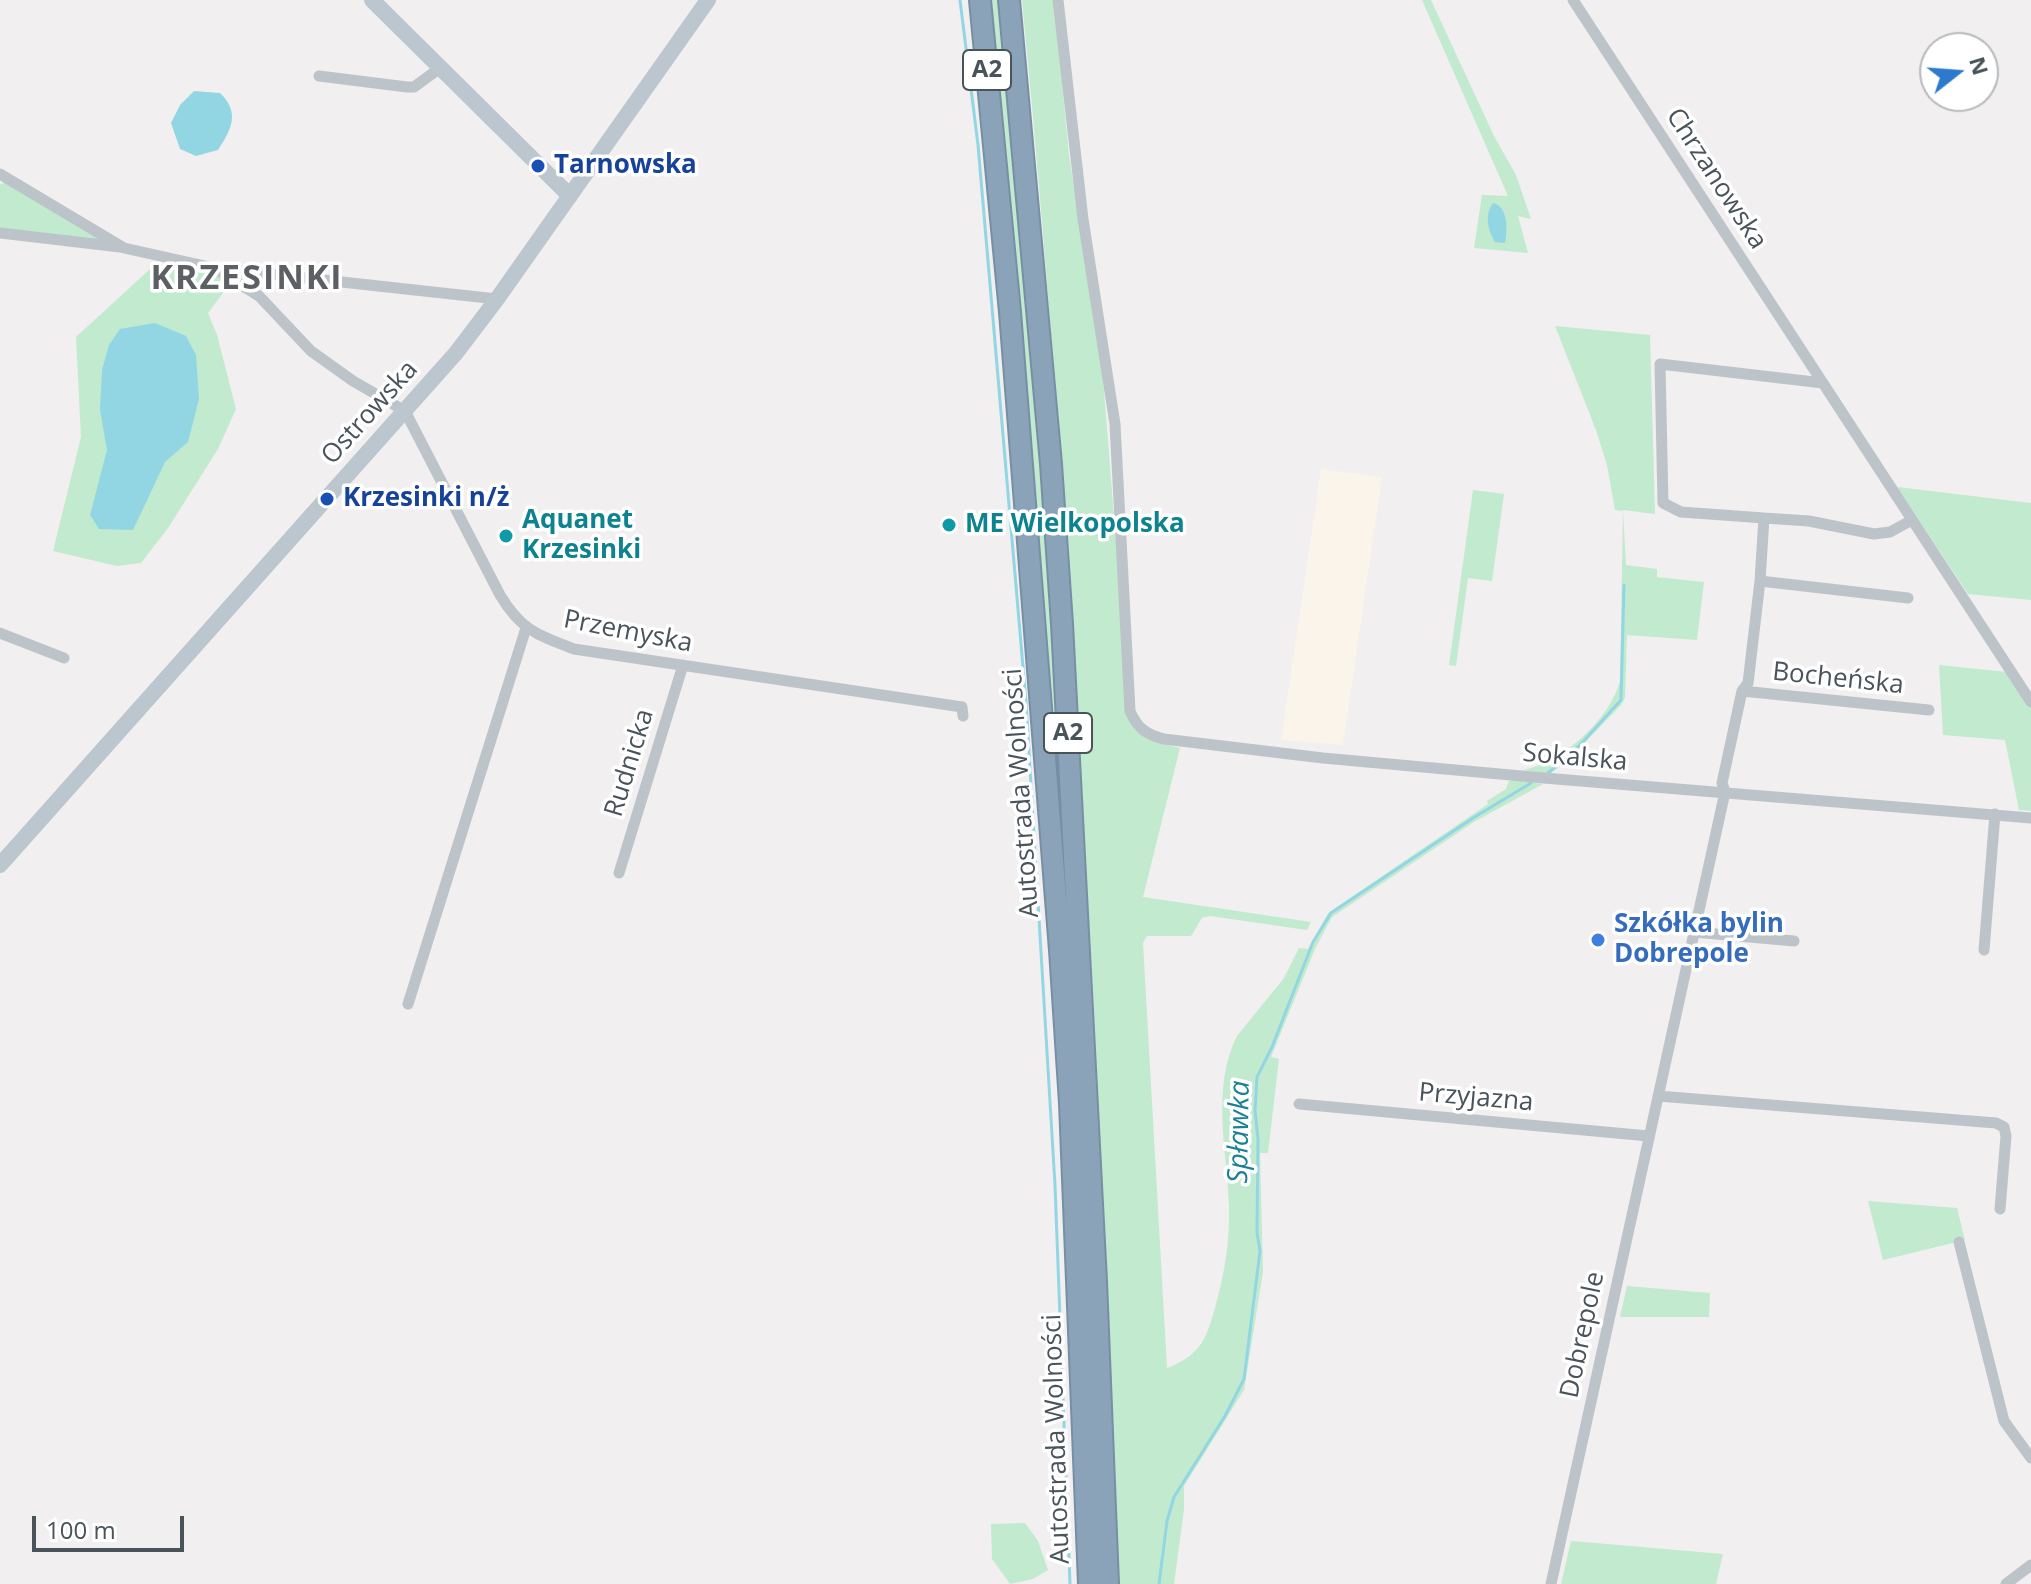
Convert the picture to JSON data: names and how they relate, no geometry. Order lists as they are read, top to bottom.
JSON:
{
  "streets": {
    "highway": ["A2", "Autostrada Wolności"],
    "street": [
      "Chrzanowska",
      "Ostrowska",
      "Przemyska",
      "Bocheńska",
      "Sokalska",
      "Rudnicka",
      "Przyjazna",
      "Dobrepole"
    ]
  },
  "crossings": [
    ["Ostrowska", "Przemyska"],
    ["Przemyska", "Rudnicka"],
    ["Bocheńska", "Sokalska"],
    ["Bocheńska", "Dobrepole"],
    ["Sokalska", "Dobrepole"],
    ["Przyjazna", "Dobrepole"]
  ],
  "districts": ["KRZESINKI"],
  "water": ["Spławka"],
  "places": [
    "Tarnowska",
    "Krzesinki n/ż",
    "ME Wielkopolska",
    "Aquanet Krzesinki",
    "Szkółka bylin Dobrepole"
  ],
  "scale_bar": "100 m",
  "north": "right"
}
